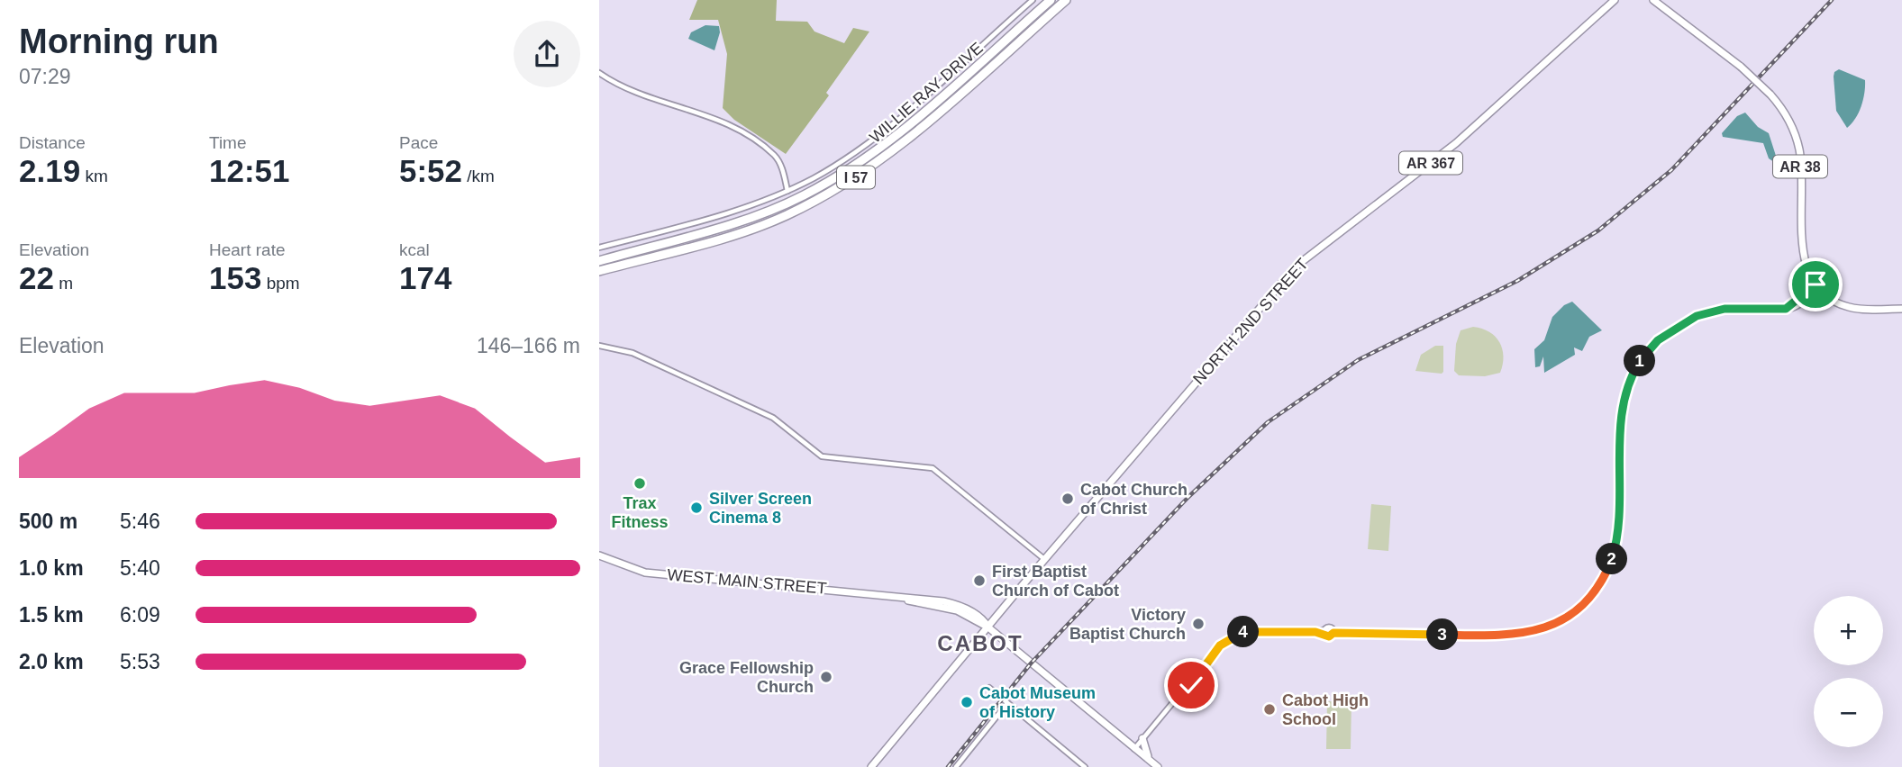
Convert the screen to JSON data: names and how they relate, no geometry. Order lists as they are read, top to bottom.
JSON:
{
  "streets": {
    "highway": ["I 57"],
    "main road": [
      "AR 367",
      "AR 38",
      "NORTH 2ND STREET",
      "WEST MAIN STREET"
    ],
    "street": ["WILLIE RAY DRIVE"]
  },
  "crossings": [
    ["NORTH 2ND STREET", "WEST MAIN STREET"]
  ],
  "districts": ["CABOT"],
  "places": [
    "Trax Fitness",
    "Cabot Church of Christ",
    "Silver Screen Cinema 8",
    "First Baptist Church of Cabot",
    "Victory Baptist Church",
    "Grace Fellowship Church",
    "Cabot Museum of History",
    "Cabot High School"
  ],
  "page": {
    "heading": ["Morning run", "07:29"],
    "stats": [
      ["Distance", "2.19 km"],
      ["Time", "12:51"],
      ["Pace", "5:52 /km"],
      ["Elevation", "22 m"],
      ["Heart rate", "153 bpm"],
      ["kcal", "174"]
    ],
    "chart": ["Elevation", "146–166 m"],
    "pins": [
      "1",
      "2",
      "4",
      "3"
    ],
    "list": [
      {
        "name": "500 m",
        "note": "5:46"
      },
      {
        "name": "1.0 km",
        "note": "5:40"
      },
      {
        "name": "1.5 km",
        "note": "6:09"
      },
      {
        "name": "2.0 km",
        "note": "5:53"
      }
    ],
    "map_buttons": ["+", "−"]
  }
}
